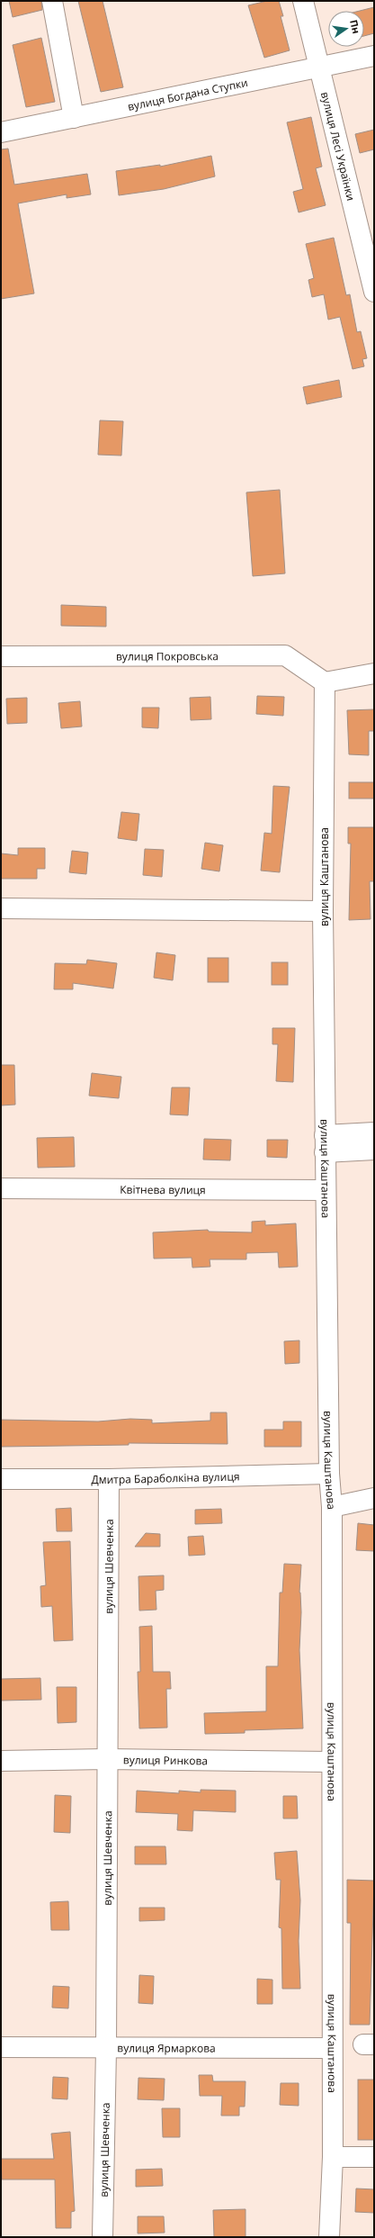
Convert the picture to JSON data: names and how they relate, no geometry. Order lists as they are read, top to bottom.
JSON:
{
  "streets": {
    "street": [
      "вулиця Богдана Ступки",
      "вулиця Лесі Українки",
      "вулиця Покровська",
      "вулиця Каштанова",
      "Квітнева вулиця",
      "Дмитра Бараболкіна вулиця",
      "вулиця Шевченка",
      "вулиця Ринкова",
      "вулиця Ярмаркова"
    ]
  },
  "crossings": [
    ["вулиця Богдана Ступки", "вулиця Лесі Українки"],
    ["вулиця Покровська", "вулиця Каштанова"],
    ["вулиця Каштанова", "Квітнева вулиця"],
    ["вулиця Каштанова", "Дмитра Бараболкіна вулиця"],
    ["вулиця Каштанова", "вулиця Ринкова"],
    ["вулиця Каштанова", "вулиця Ярмаркова"],
    ["Дмитра Бараболкіна вулиця", "вулиця Шевченка"],
    ["вулиця Шевченка", "вулиця Ринкова"],
    ["вулиця Шевченка", "вулиця Ярмаркова"]
  ],
  "north": "right"
}
